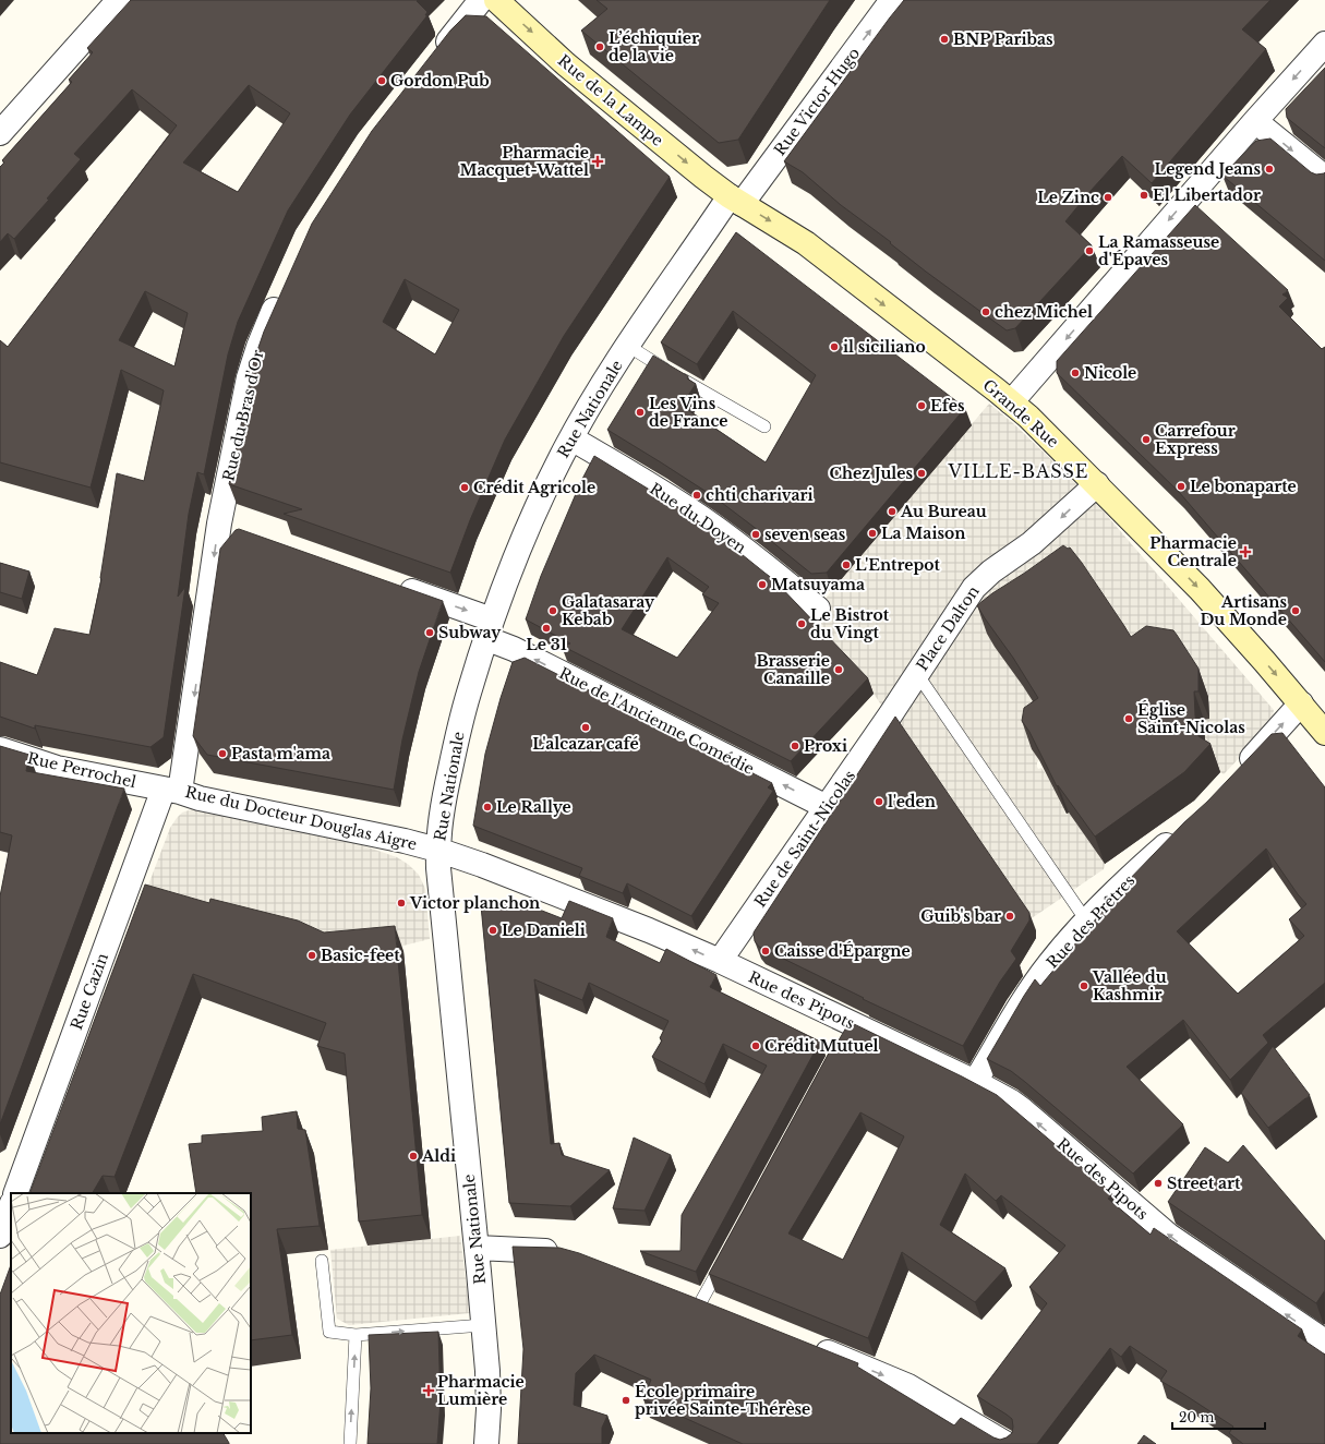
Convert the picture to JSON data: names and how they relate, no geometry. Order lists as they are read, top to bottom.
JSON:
{
  "streets": {
    "main road": ["Rue de la Lampe", "Grande Rue"],
    "street": [
      "Rue Victor Hugo",
      "Rue Nationale",
      "Rue du Bras d'Or",
      "Rue du Doyen",
      "Place Dalton",
      "Rue de l'Ancienne Comédie",
      "Rue Perrochel",
      "Rue du Docteur Douglas Aigre",
      "Rue de Saint-Nicolas",
      "Rue des Prêtres",
      "Rue Cazin",
      "Rue des Pipots"
    ]
  },
  "crossings": [
    ["Rue de la Lampe", "Rue Victor Hugo"],
    ["Rue de la Lampe", "Rue Nationale"],
    ["Rue de la Lampe", "Grande Rue"],
    ["Rue Victor Hugo", "Rue Nationale"],
    ["Rue Victor Hugo", "Grande Rue"],
    ["Rue Nationale", "Grande Rue"],
    ["Rue Nationale", "Rue du Doyen"],
    ["Rue Nationale", "Rue de l'Ancienne Comédie"],
    ["Rue Nationale", "Rue du Docteur Douglas Aigre"],
    ["Rue Nationale", "Rue des Pipots"],
    ["Grande Rue", "Place Dalton"],
    ["Rue du Bras d'Or", "Rue Perrochel"],
    ["Rue du Bras d'Or", "Rue du Docteur Douglas Aigre"],
    ["Rue du Bras d'Or", "Rue Cazin"],
    ["Place Dalton", "Rue de Saint-Nicolas"],
    ["Rue de l'Ancienne Comédie", "Rue de Saint-Nicolas"],
    ["Rue Perrochel", "Rue du Docteur Douglas Aigre"],
    ["Rue Perrochel", "Rue Cazin"],
    ["Rue du Docteur Douglas Aigre", "Rue Cazin"],
    ["Rue du Docteur Douglas Aigre", "Rue des Pipots"],
    ["Rue de Saint-Nicolas", "Rue des Pipots"],
    ["Rue des Prêtres", "Rue des Pipots"]
  ],
  "one_way": [
    "Rue de la Lampe",
    "Rue Victor Hugo",
    "Grande Rue",
    "Rue du Bras d'Or",
    "Place Dalton",
    "Rue des Pipots"
  ],
  "districts": ["VILLE-BASSE"],
  "places": {
    "other": [
      "BNP Paribas",
      "L’échiquier de la vie",
      "Gordon Pub",
      "Legend Jeans",
      "El Libertador",
      "Le Zinc",
      "La Ramasseuse d'Épaves",
      "chez Michel",
      "il siciliano",
      "Nicole",
      "Efes",
      "Les Vins de France",
      "Carrefour Express",
      "Chez Jules",
      "Le bonaparte",
      "Crédit Agricole",
      "chti charivari",
      "Au Bureau",
      "La Maison",
      "seven seas",
      "L'Entrepot",
      "Matsuyama",
      "Galatasaray Kebab",
      "Artisans Du Monde",
      "Le Bistrot du Vingt",
      "Le 31",
      "Subway",
      "Brasserie Canaille",
      "Église Saint-Nicolas",
      "L'alcazar café",
      "Proxi",
      "Pasta m'ama",
      "l'eden",
      "Le Rallye",
      "Victor planchon",
      "Guib's bar",
      "Le Danieli",
      "Caisse d'Épargne",
      "Basic-feet",
      "Vallée du Kashmir",
      "Crédit Mutuel",
      "Aldi",
      "Street art",
      "École primaire privée Sainte-Thérèse"
    ],
    "health": ["Pharmacie Macquet-Wattel", "Pharmacie Centrale", "Pharmacie Lumière"]
  },
  "scale_bar": "20 m"
}
